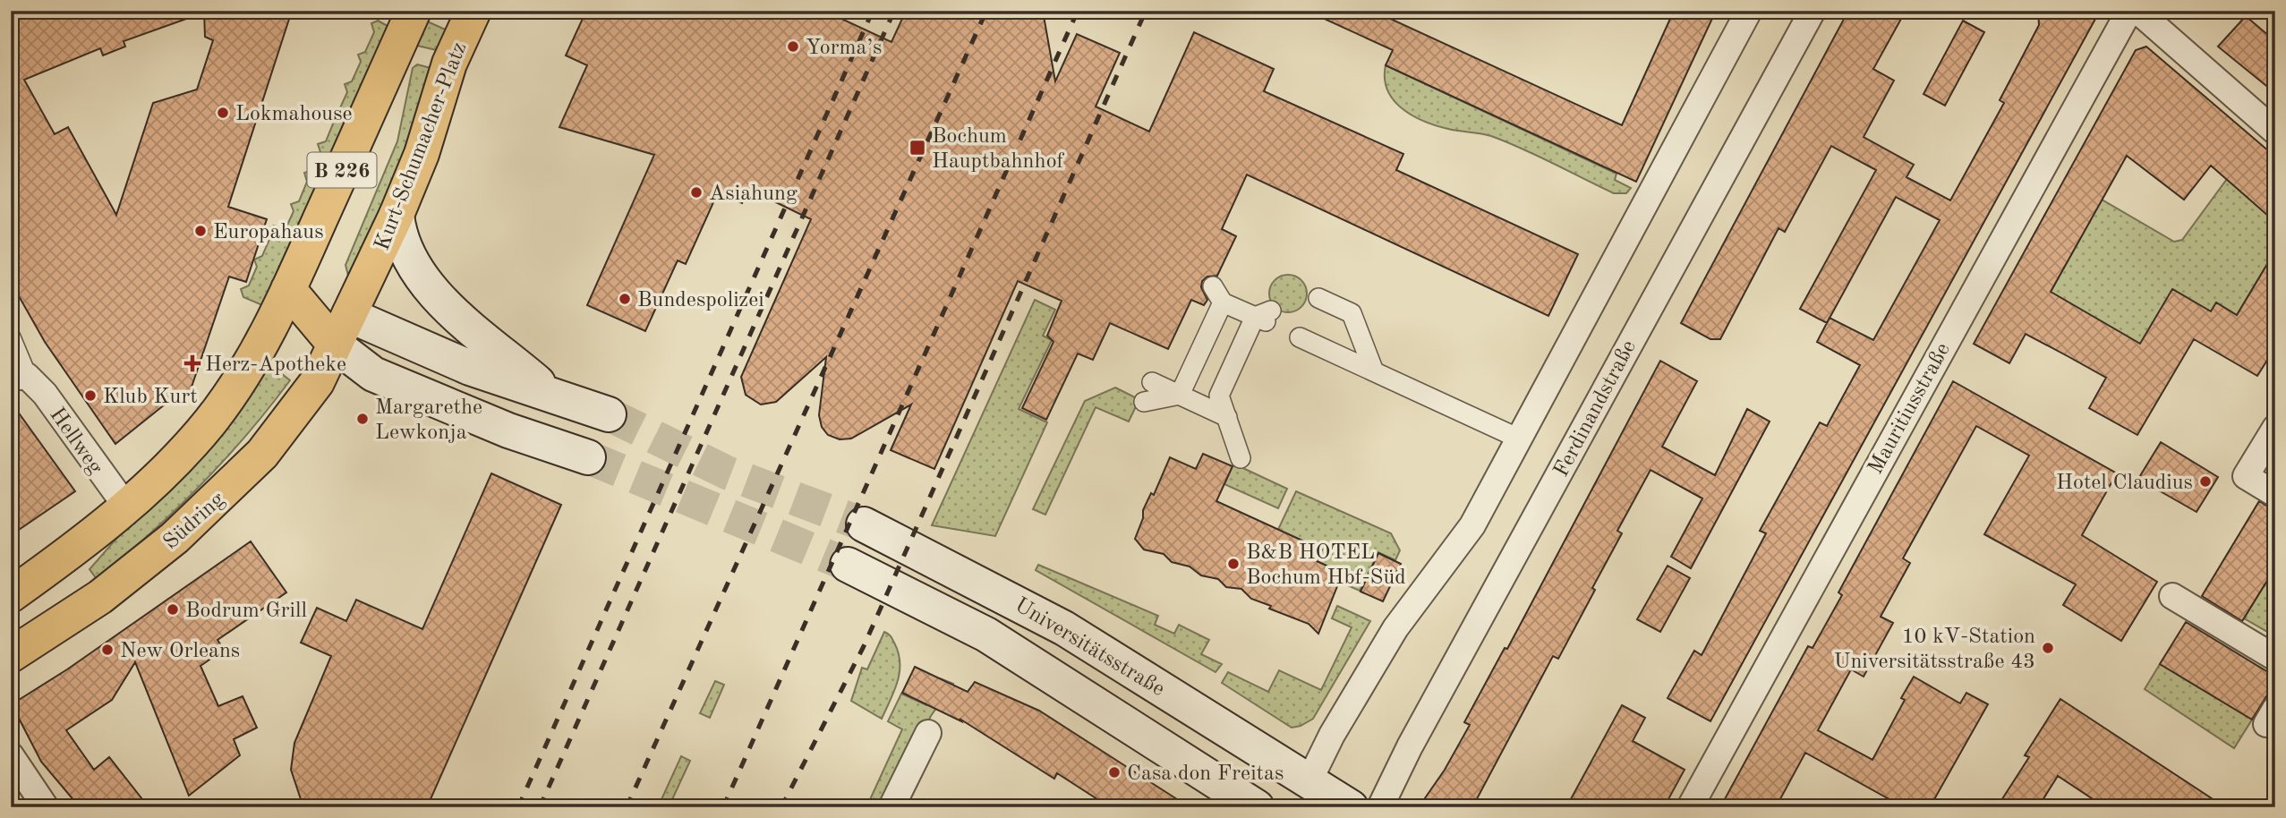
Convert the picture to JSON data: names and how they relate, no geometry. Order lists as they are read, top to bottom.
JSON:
{
  "streets": {
    "main road": [
      "Kurt-Schumacher-Platz",
      "B 226",
      "Südring",
      "Universitätsstraße"
    ],
    "street": ["Ferdinandstraße", "Mauritiusstraße", "Hellweg"]
  },
  "crossings": [
    ["Kurt-Schumacher-Platz", "Südring"],
    ["B 226", "Hellweg"]
  ],
  "places": {
    "other": [
      "Yorma’s",
      "Lokmahouse",
      "Asiahung",
      "Europahaus",
      "Bundespolizei",
      "Klub Kurt",
      "Margarethe Lewkonja",
      "Hotel Claudius",
      "B&B HOTEL Bochum Hbf-Süd",
      "Bodrum Grill",
      "10 kV-Station Universitätsstraße 43",
      "New Orleans",
      "Casa don Freitas"
    ],
    "transit": ["Bochum Hauptbahnhof"],
    "health": ["Herz-Apotheke"]
  }
}
